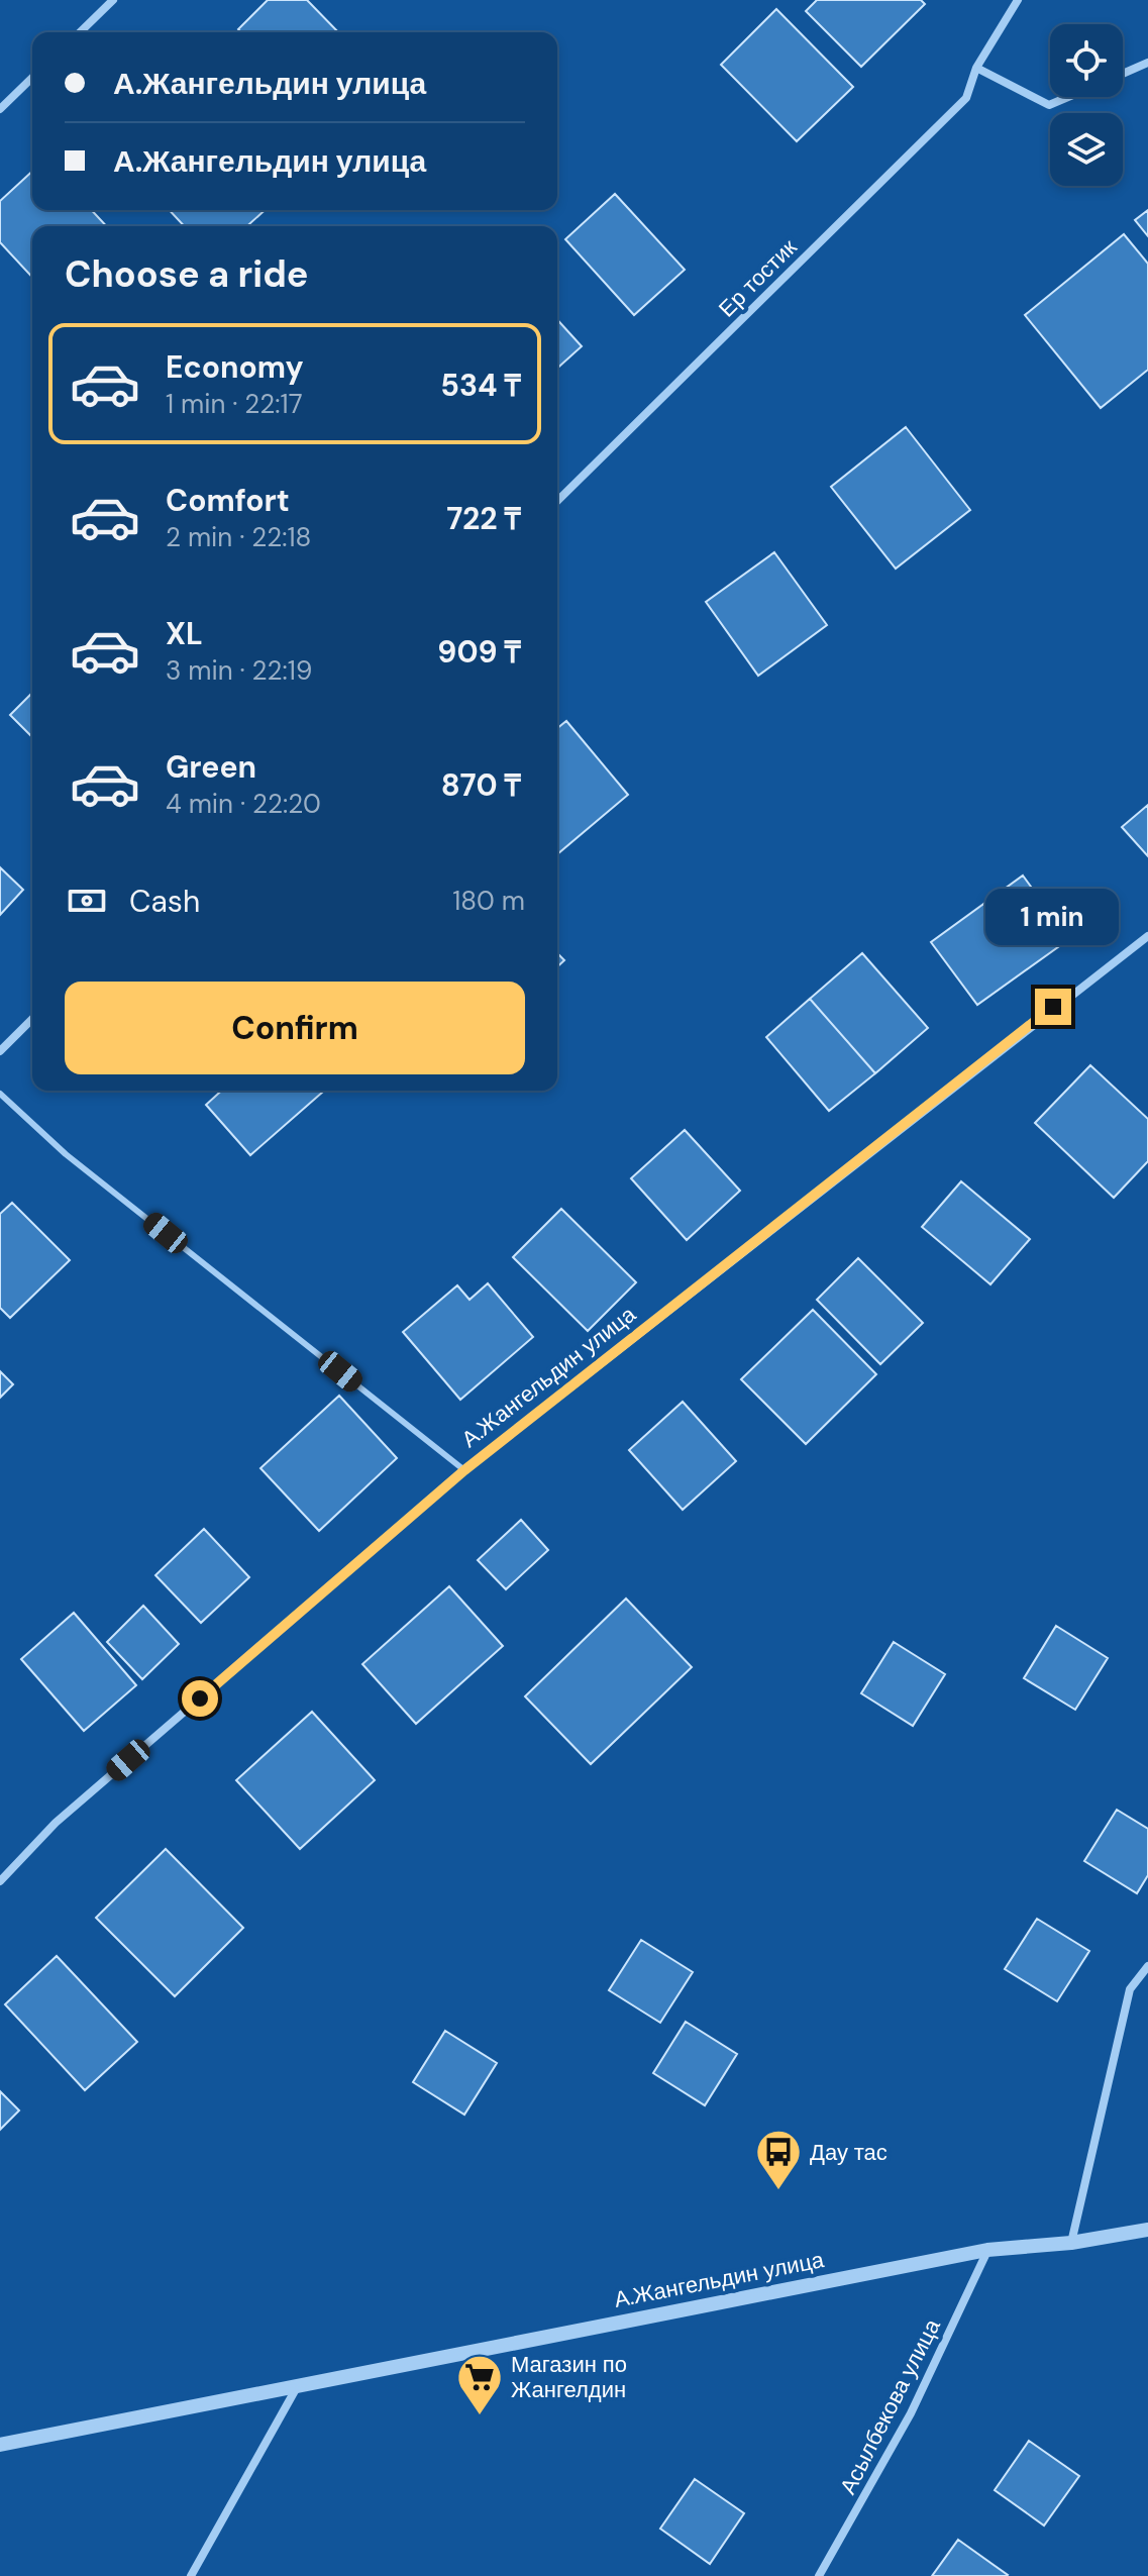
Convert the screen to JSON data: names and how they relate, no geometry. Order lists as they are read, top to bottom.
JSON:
{
  "streets": {
    "street": ["Ер тостик", "А.Жангельдин улица", "Асылбекова улица"]
  },
  "crossings": [
    ["А.Жангельдин улица", "Асылбекова улица"]
  ],
  "places": {
    "bus stop": ["Дау тас"],
    "supermarket": ["Магазин по Жангелдин"]
  },
  "page": {
    "banner": ["А.Жангельдин улица", "А.Жангельдин улица"],
    "heading": "Choose a ride",
    "list": [
      {
        "name": "Economy",
        "note": "1 min · 22:17",
        "value": "534 ₸"
      },
      {
        "name": "Comfort",
        "note": "2 min · 22:18",
        "value": "722 ₸"
      },
      {
        "name": "XL",
        "note": "3 min · 22:19",
        "value": "909 ₸"
      },
      {
        "name": "Green",
        "note": "4 min · 22:20",
        "value": "870 ₸"
      }
    ],
    "pay": ["Cash", "180 m"],
    "bubble": "1 min",
    "buttons": "Confirm"
  }
}
